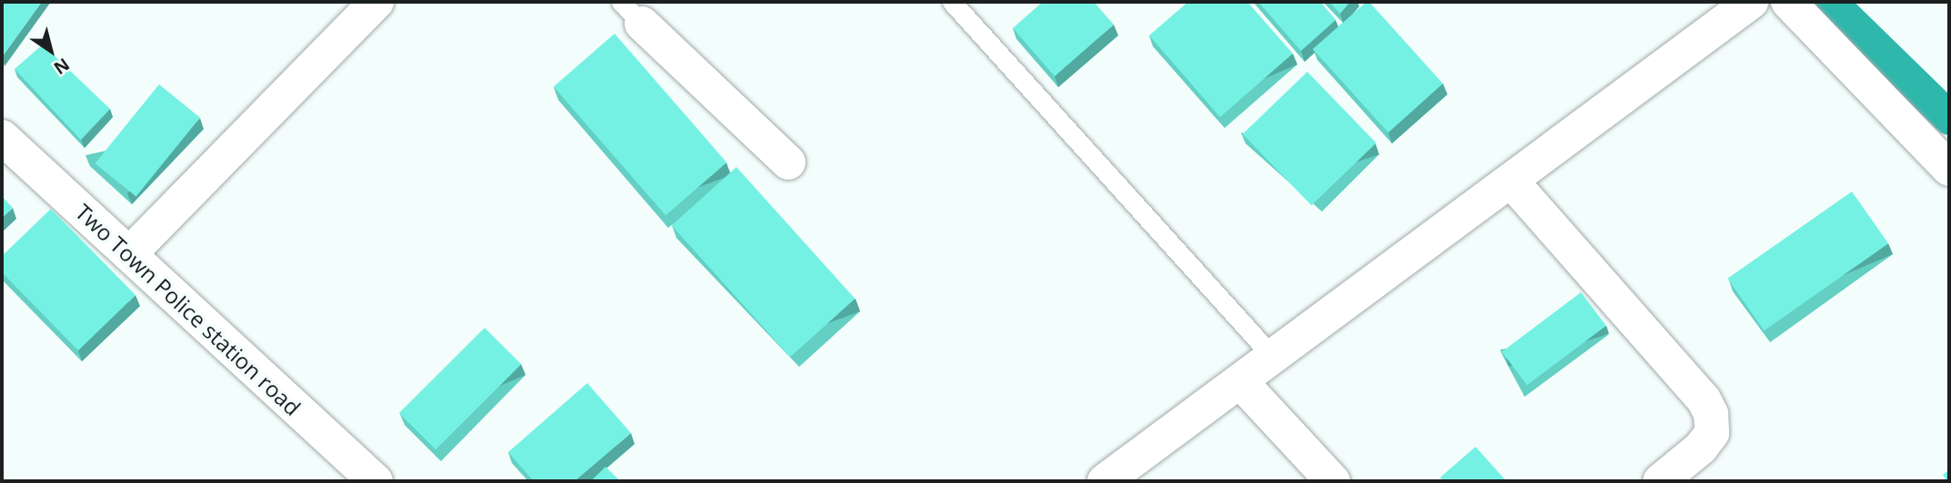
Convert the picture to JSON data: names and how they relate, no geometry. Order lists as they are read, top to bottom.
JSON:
{
  "streets": {
    "street": ["Two Town Police station road"]
  },
  "north": "bottom right"
}
